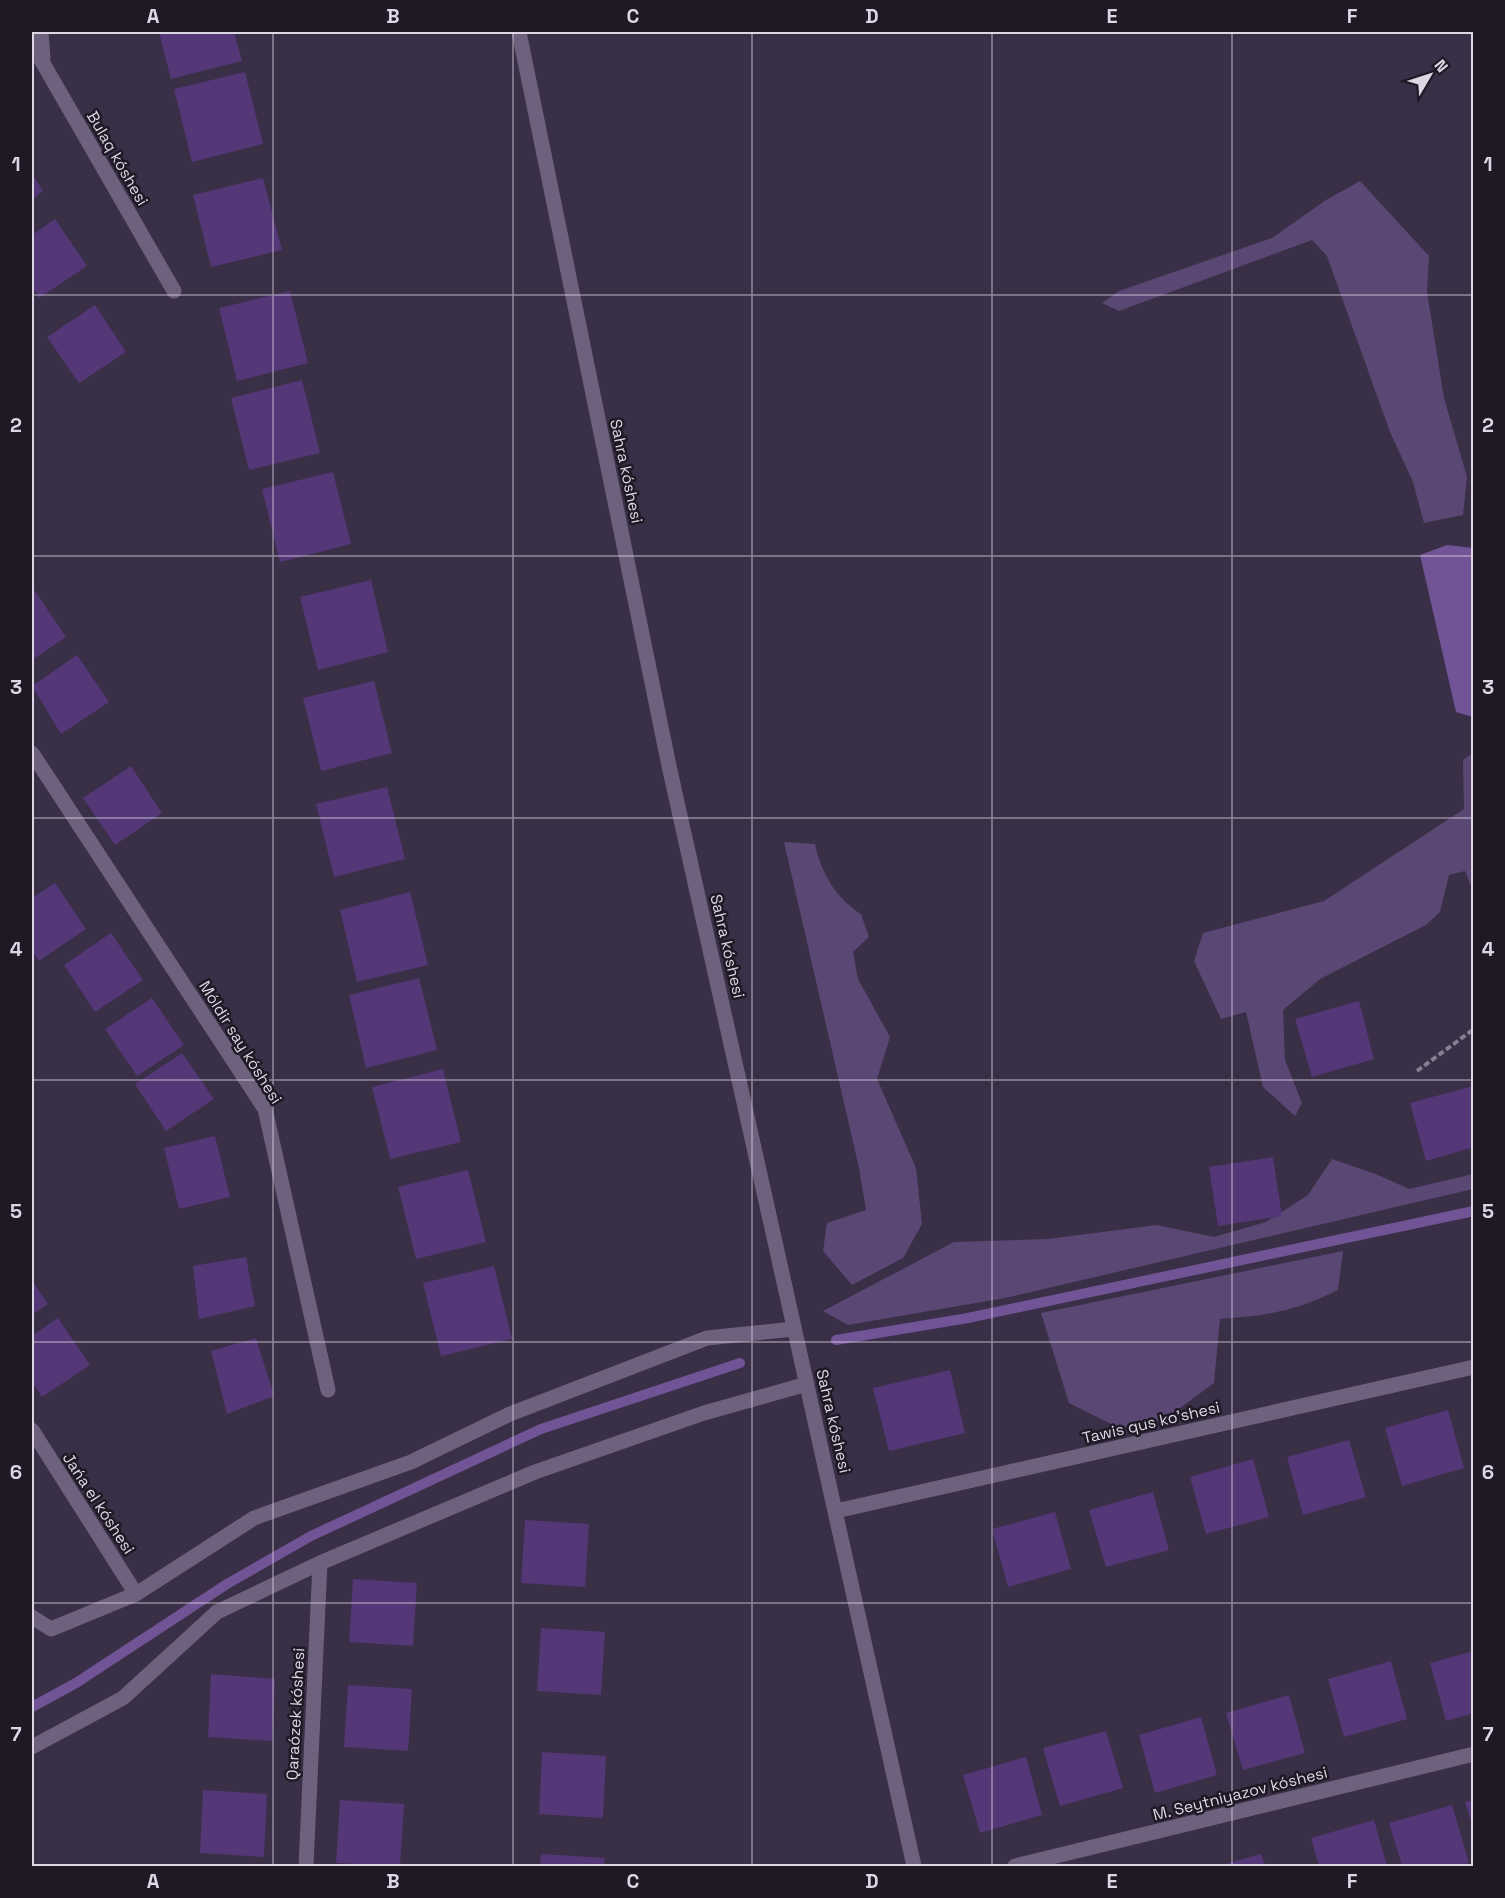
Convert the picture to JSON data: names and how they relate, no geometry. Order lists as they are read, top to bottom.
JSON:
{
  "streets": {
    "street": [
      "Bulaq kóshesi",
      "Sahra kóshesi",
      "Móldir say kóshesi",
      "Tawis qus ko'shesi",
      "Jańa el kóshesi",
      "Qaraózek kóshesi",
      "M. Seytniyazov kóshesi"
    ]
  },
  "crossings": [
    ["Sahra kóshesi", "Tawis qus ko'shesi"]
  ],
  "north": "top right",
  "grid": {
    "columns": [
      "A",
      "B",
      "C",
      "D",
      "E",
      "F"
    ],
    "rows": [
      "1",
      "2",
      "3",
      "4",
      "5",
      "6",
      "7"
    ]
  }
}
